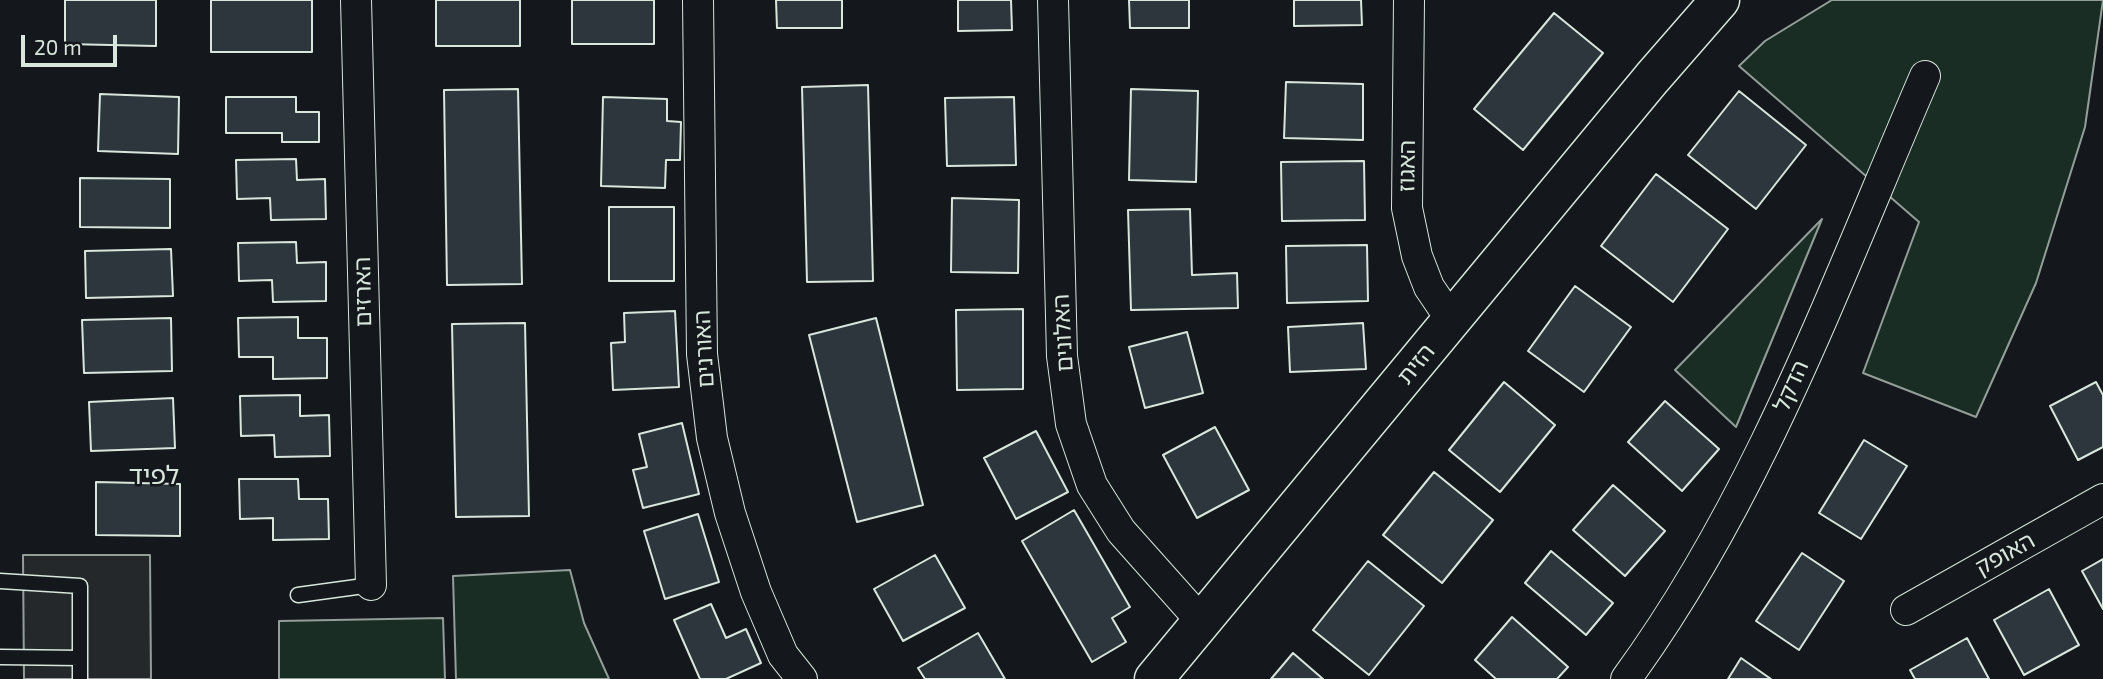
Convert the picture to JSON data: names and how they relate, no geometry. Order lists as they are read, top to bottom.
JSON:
{
  "streets": {
    "street": [
      "האגוז",
      "הארזים",
      "האלונים",
      "האורנים",
      "הזית",
      "הדקל",
      "האופק"
    ]
  },
  "crossings": [
    ["האגוז", "הזית"],
    ["האלונים", "הזית"]
  ],
  "districts": ["לפיד"],
  "scale_bar": "20 m"
}
